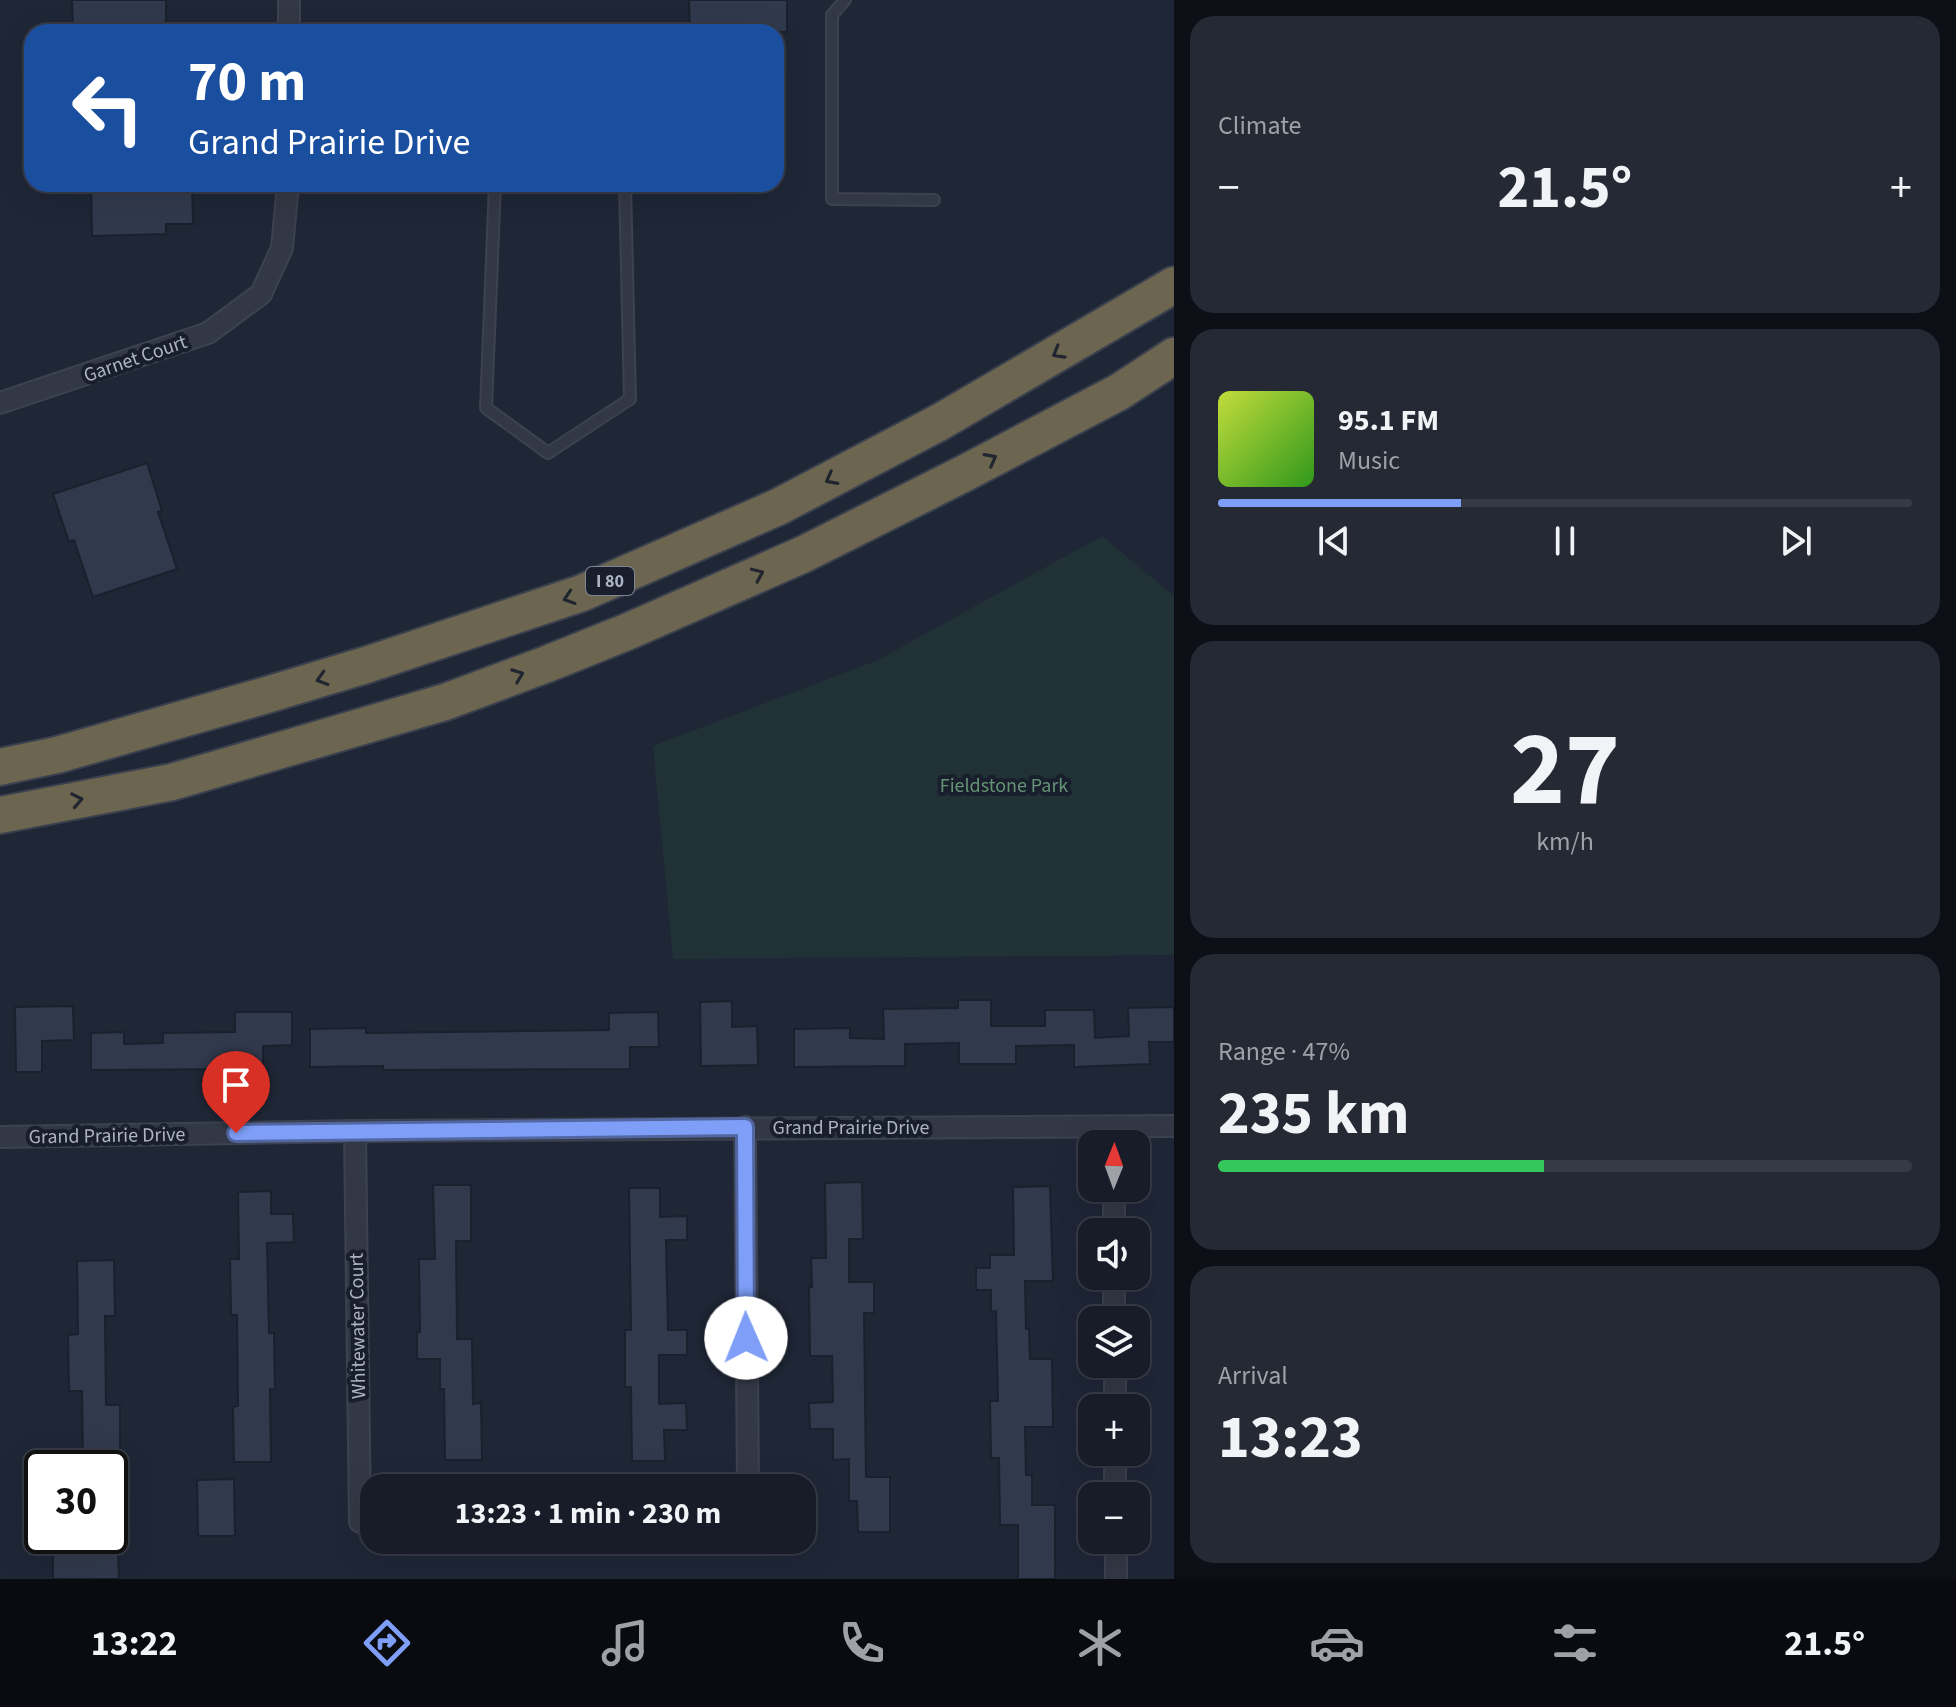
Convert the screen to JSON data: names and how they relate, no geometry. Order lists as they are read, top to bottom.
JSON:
{
  "streets": {
    "highway": ["I 80"],
    "street": ["Garnet Court", "Grand Prairie Drive", "Whitewater Court"]
  },
  "crossings": [
    ["Grand Prairie Drive", "Whitewater Court"]
  ],
  "parks": ["Fieldstone Park"],
  "north": "top",
  "page": {
    "tile": [
      "Climate",
      ["27", "km/h"],
      ["Range · 47%", "235 km"],
      ["Arrival", "13:23"]
    ],
    "turn": ["70 m", "Grand Prairie Drive"],
    "heat": ["−", "21.5°", "+"],
    "song": ["95.1 FM", "Music"],
    "map_buttons": ["+", "−"],
    "limit": "30",
    "trip": "13:23 · 1 min · 230 m",
    "tabs": ["13:22", "21.5°"]
  }
}
